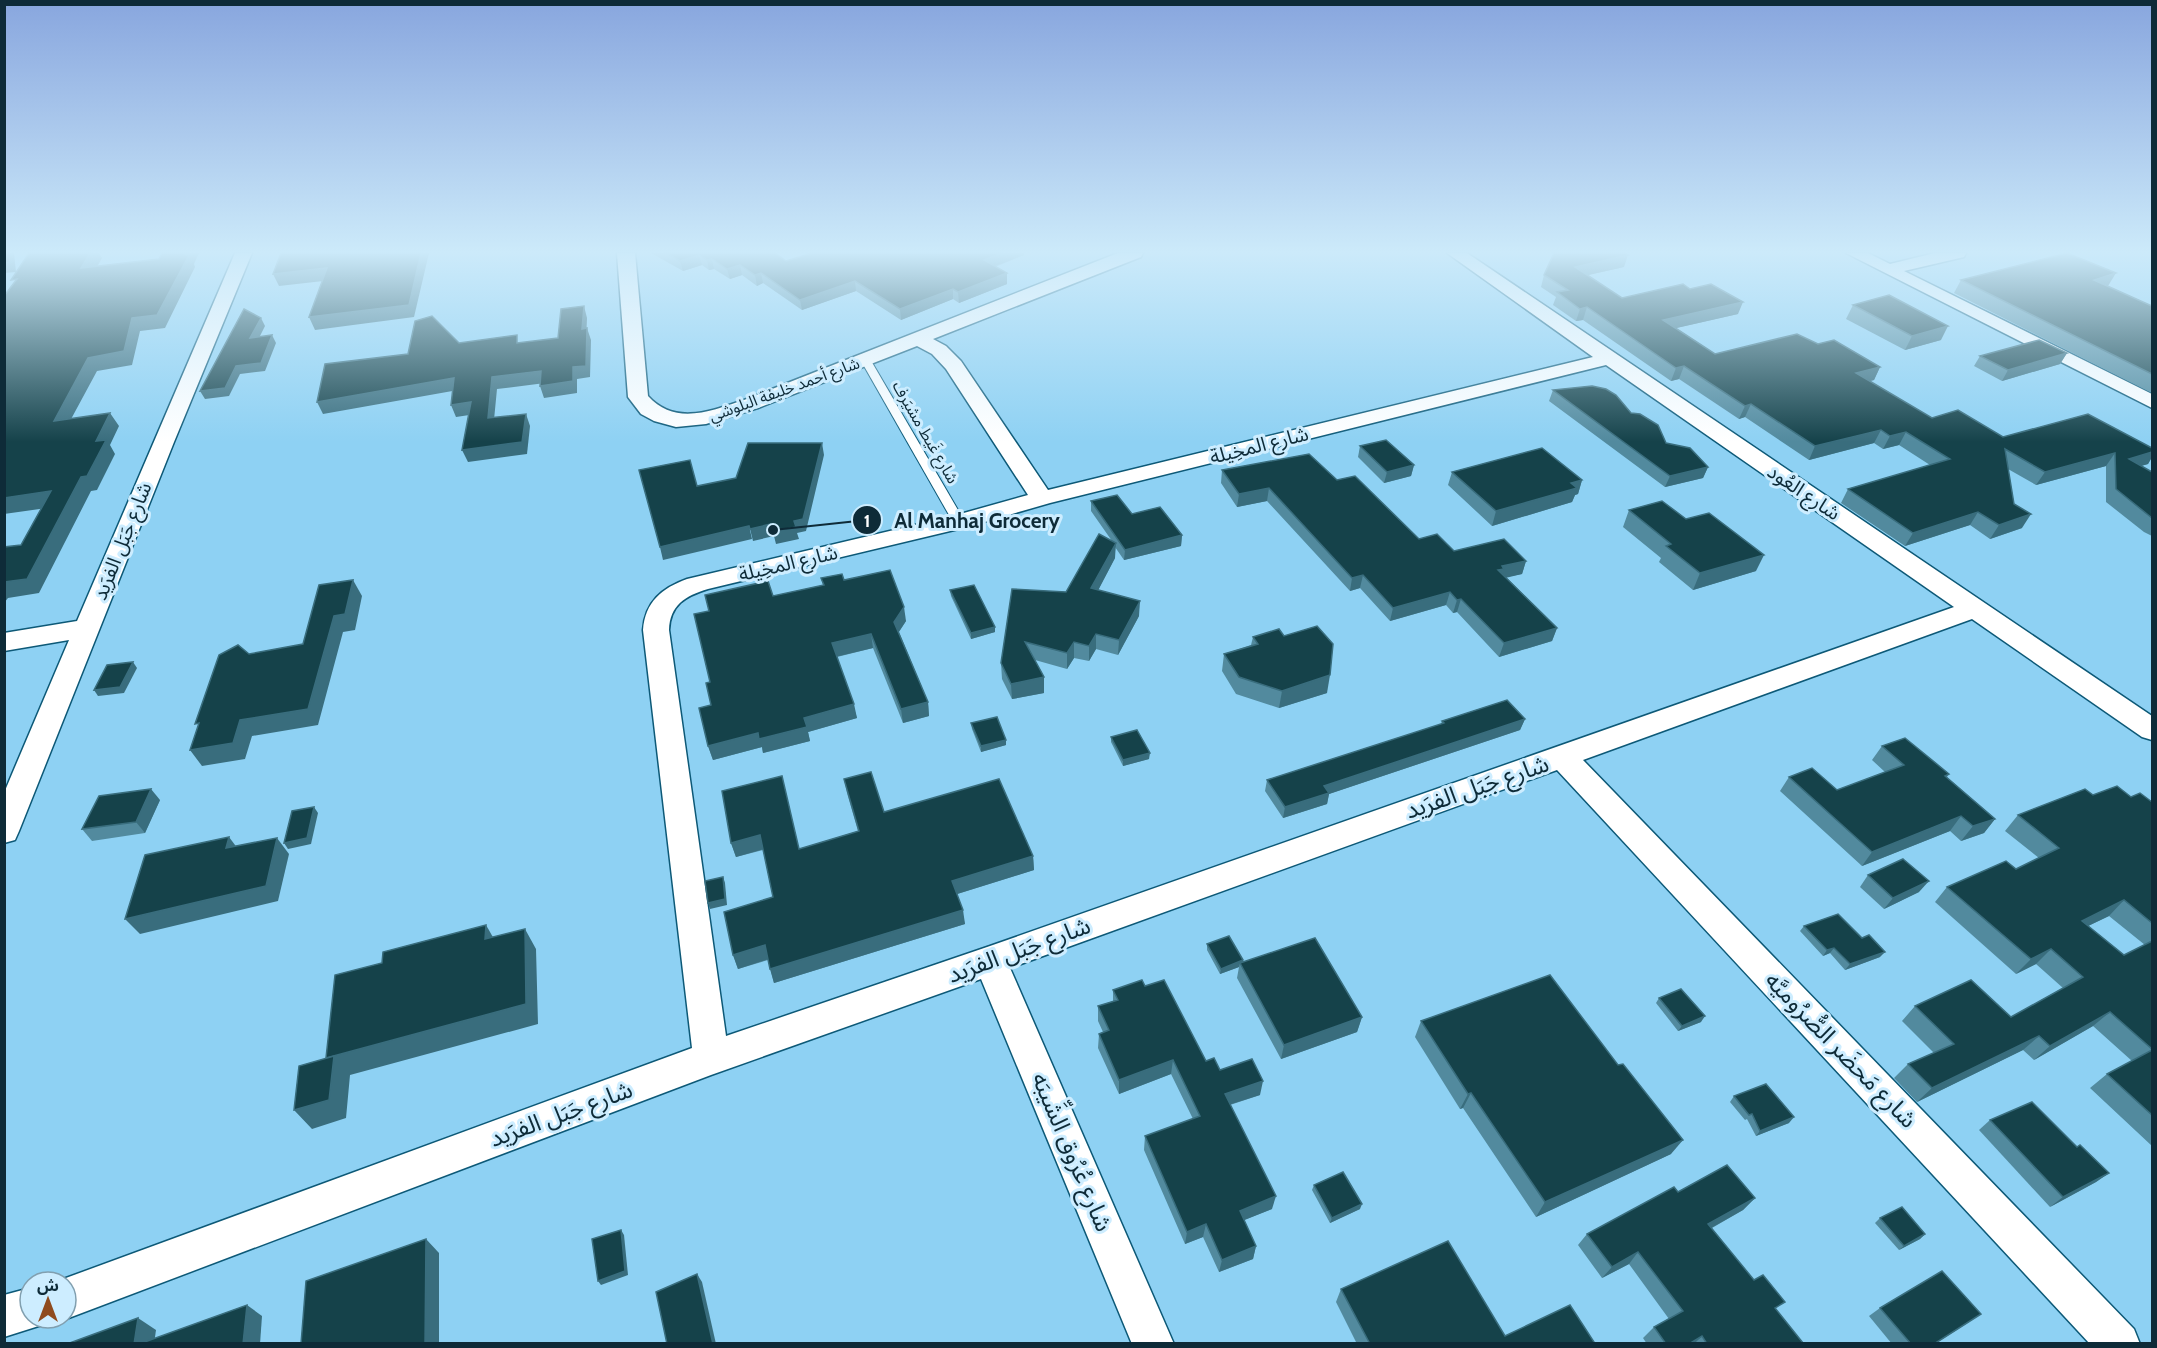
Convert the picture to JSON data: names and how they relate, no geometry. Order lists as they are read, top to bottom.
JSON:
{
  "streets": {
    "street": [
      "شارع أحمد خليفة البلوشي",
      "شارع المخِيلة",
      "شارع العُود",
      "شارع جَبَل الفرَيد",
      "شارع مَحضَر الصُّرُوميَّه",
      "شارع عُرُوق الشِّيبَه"
    ],
    "lane": ["شارع غَيط مشيَرف"]
  },
  "crossings": [
    ["شارع أحمد خليفة البلوشي", "شارع غَيط مشيَرف"],
    ["شارع غَيط مشيَرف", "شارع المخِيلة"],
    ["شارع المخِيلة", "شارع العُود"],
    ["شارع المخِيلة", "شارع جَبَل الفرَيد"],
    ["شارع العُود", "شارع جَبَل الفرَيد"],
    ["شارع جَبَل الفرَيد", "شارع مَحضَر الصُّرُوميَّه"],
    ["شارع جَبَل الفرَيد", "شارع عُرُوق الشِّيبَه"]
  ],
  "places": ["Al Manhaj Grocery"],
  "north": "top"
}
